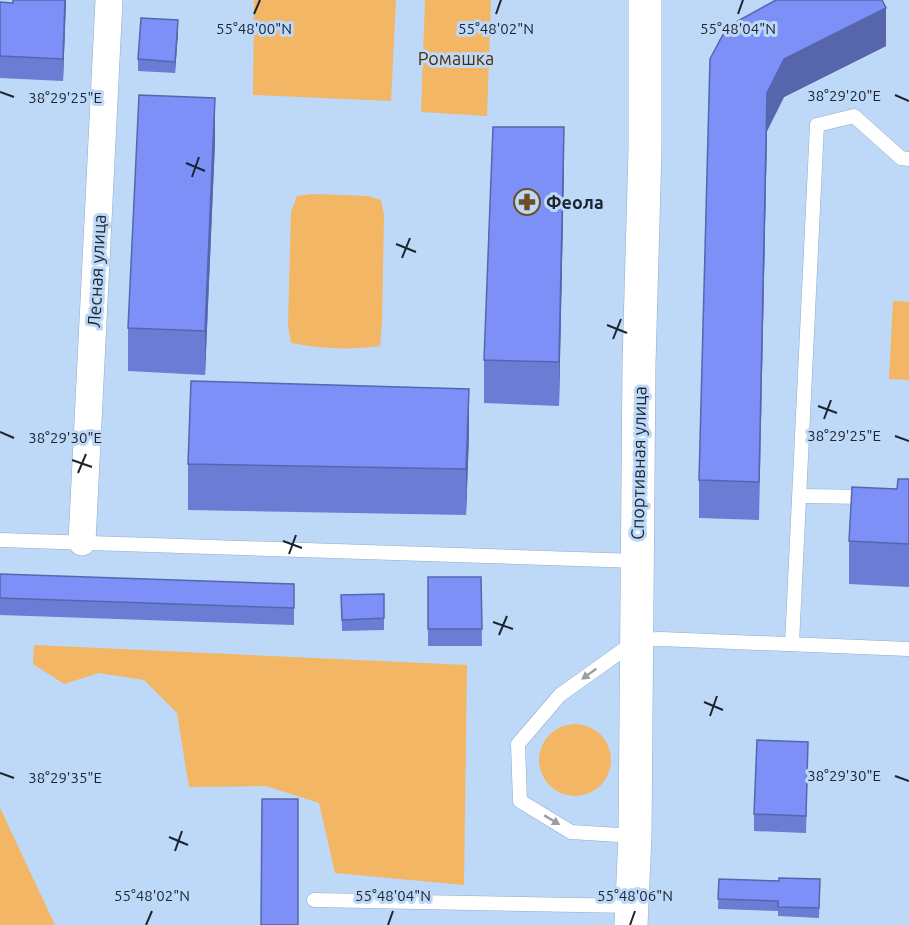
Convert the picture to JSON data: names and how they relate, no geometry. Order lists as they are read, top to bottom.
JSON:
{
  "streets": {
    "street": ["Лесная улица", "Спортивная улица"]
  },
  "parks": ["Ромашка"],
  "places": {
    "pharmacy": ["Феола"]
  },
  "coordinates": [
    "55°48'00\"N",
    "55°48'02\"N",
    "55°48'04\"N",
    "38°29'20\"E",
    "38°29'25\"E",
    "38°29'30\"E",
    "38°29'35\"E",
    "55°48'06\"N"
  ]
}
